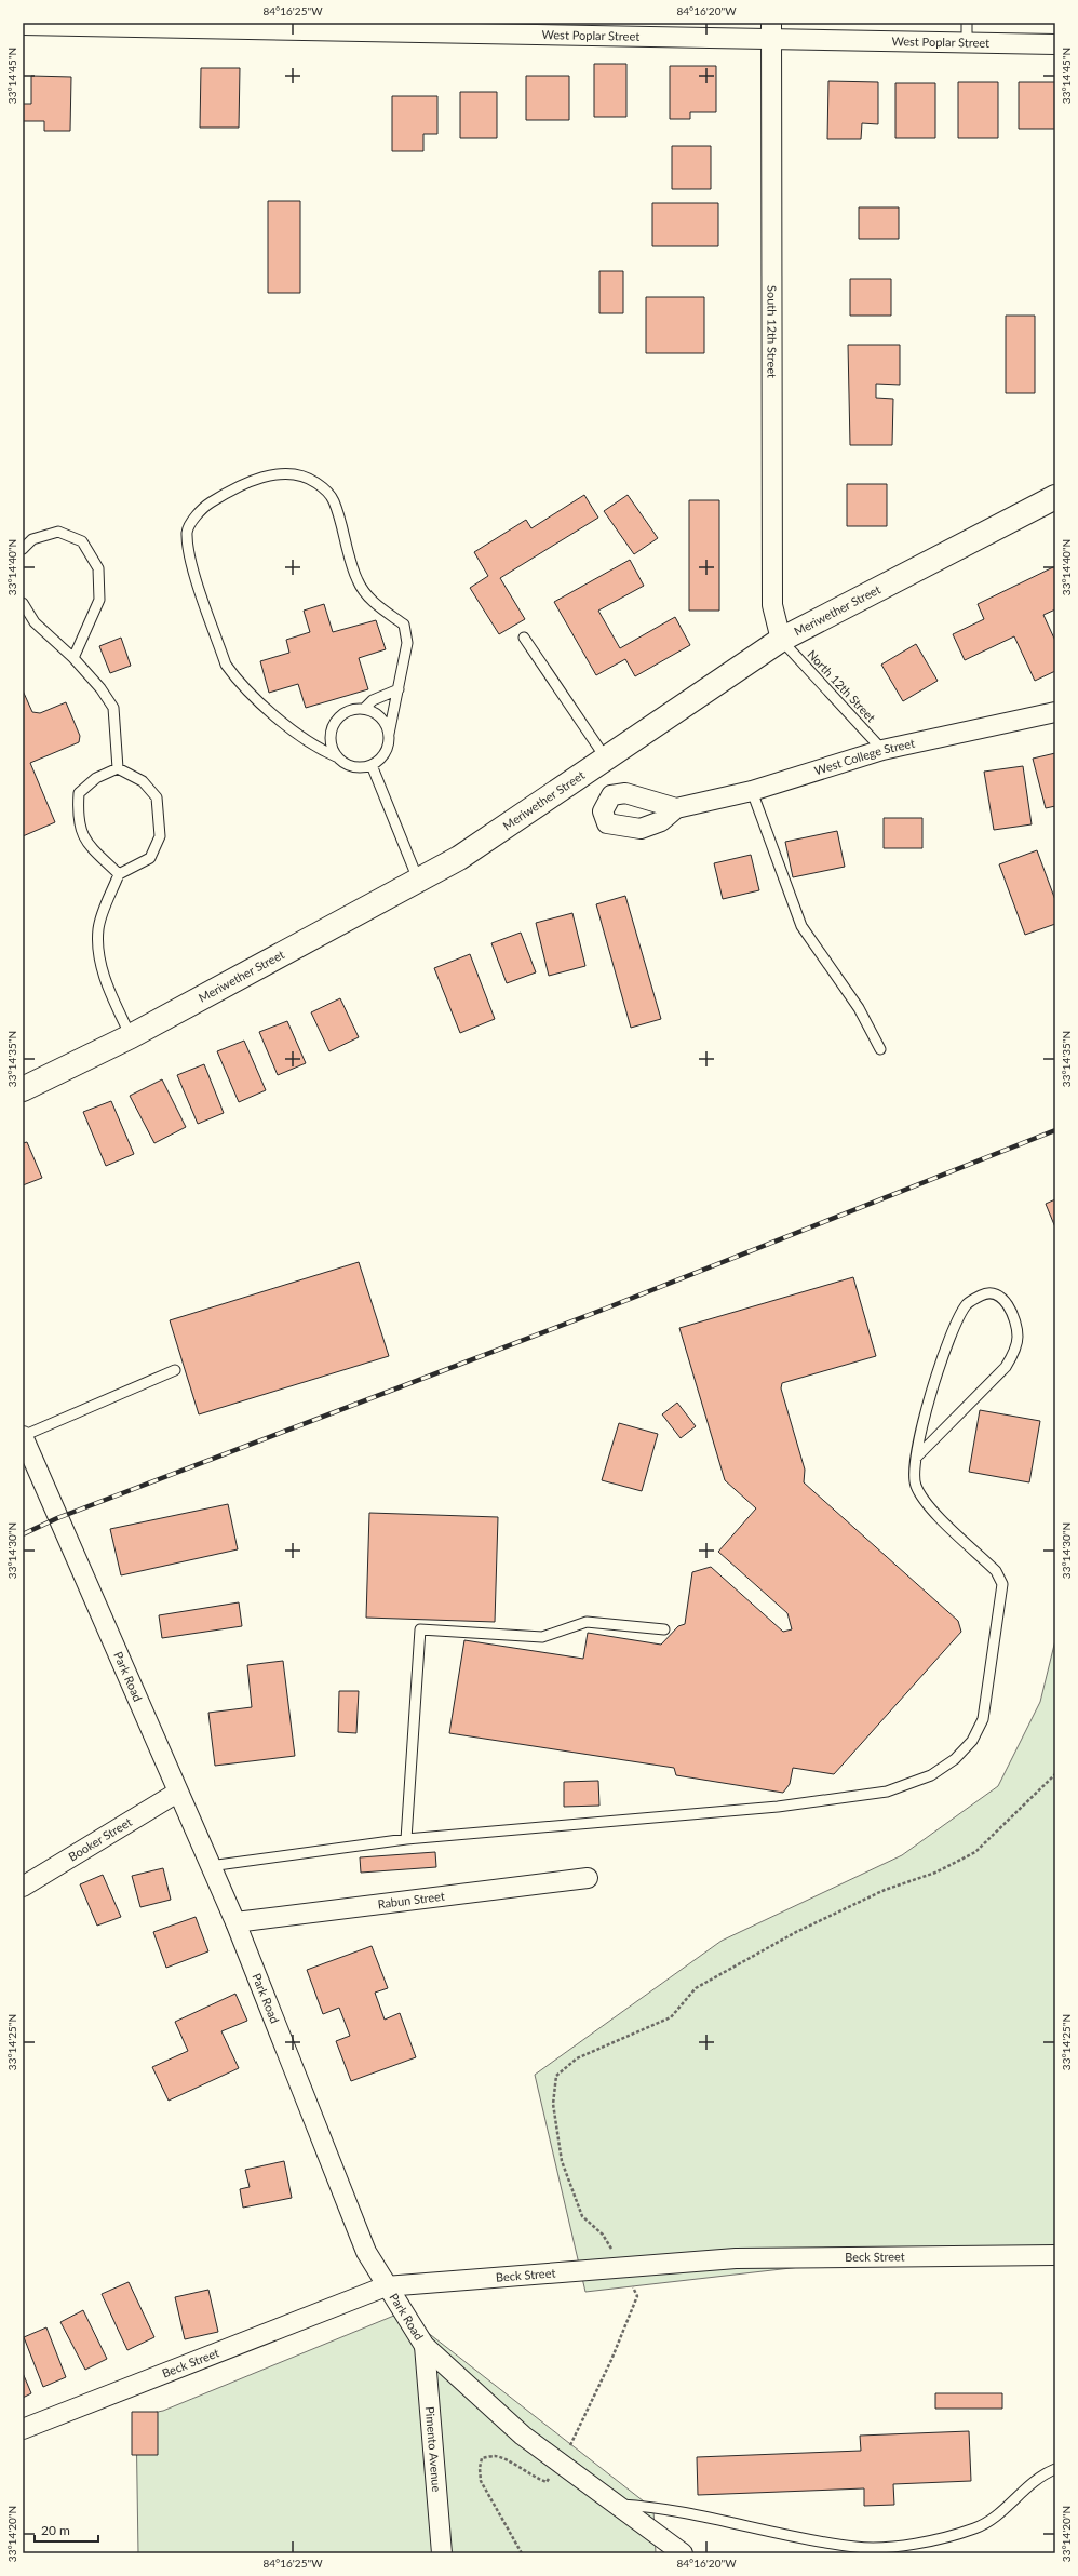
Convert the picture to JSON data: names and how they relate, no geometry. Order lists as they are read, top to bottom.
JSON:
{
  "streets": {
    "street": [
      "West Poplar Street",
      "South 12th Street",
      "Meriwether Street",
      "West College Street",
      "Park Road",
      "Booker Street",
      "Rabun Street",
      "Beck Street",
      "Pimento Avenue"
    ],
    "lane": ["North 12th Street"]
  },
  "crossings": [
    ["West Poplar Street", "South 12th Street"],
    ["South 12th Street", "Meriwether Street"],
    ["South 12th Street", "North 12th Street"],
    ["Meriwether Street", "North 12th Street"],
    ["North 12th Street", "West College Street"],
    ["Park Road", "Booker Street"],
    ["Park Road", "Rabun Street"],
    ["Park Road", "Beck Street"],
    ["Park Road", "Pimento Avenue"]
  ],
  "scale_bar": "20 m",
  "coordinates": [
    "84°16'25\"W",
    "84°16'20\"W",
    "33°14'45\"N",
    "33°14'40\"N",
    "33°14'35\"N",
    "33°14'30\"N",
    "33°14'25\"N",
    "33°14'20\"N"
  ]
}
